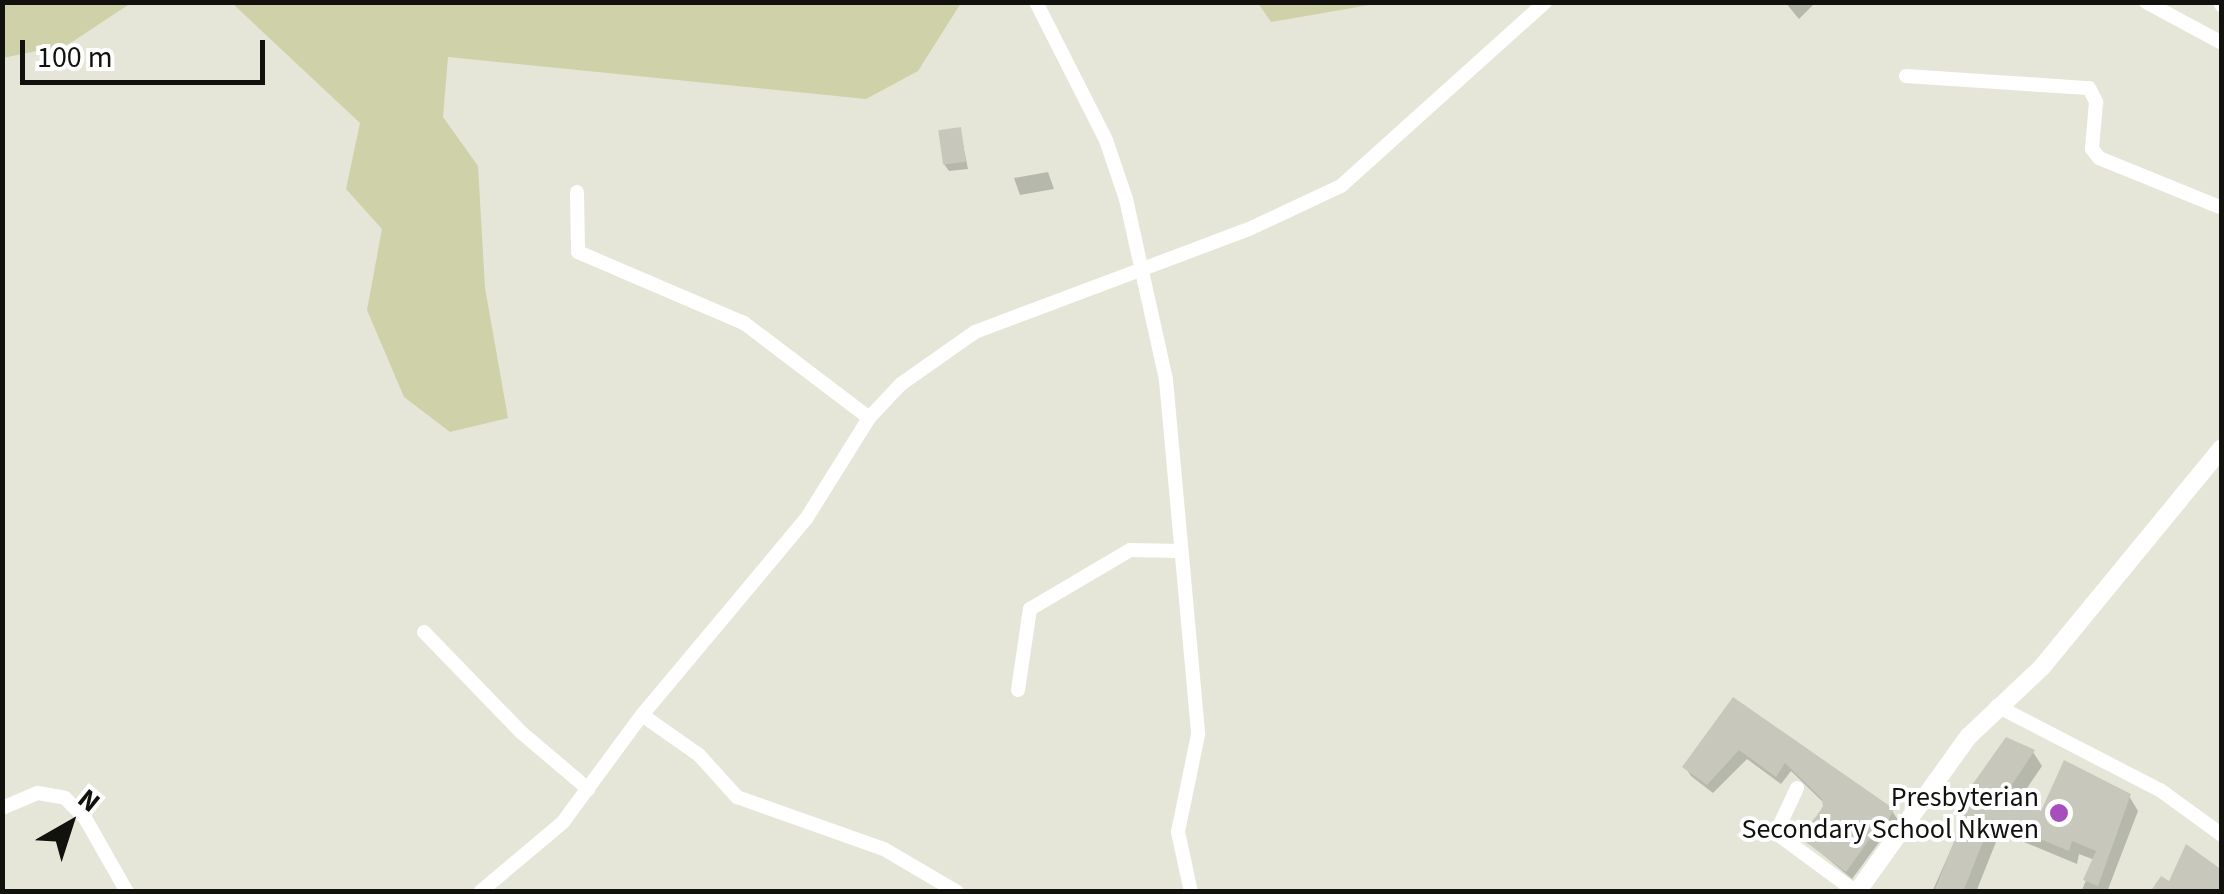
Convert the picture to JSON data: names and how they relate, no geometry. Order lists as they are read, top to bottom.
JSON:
{
  "places": ["Presbyterian Secondary School Nkwen"],
  "scale_bar": "100 m",
  "north": "top right"
}
